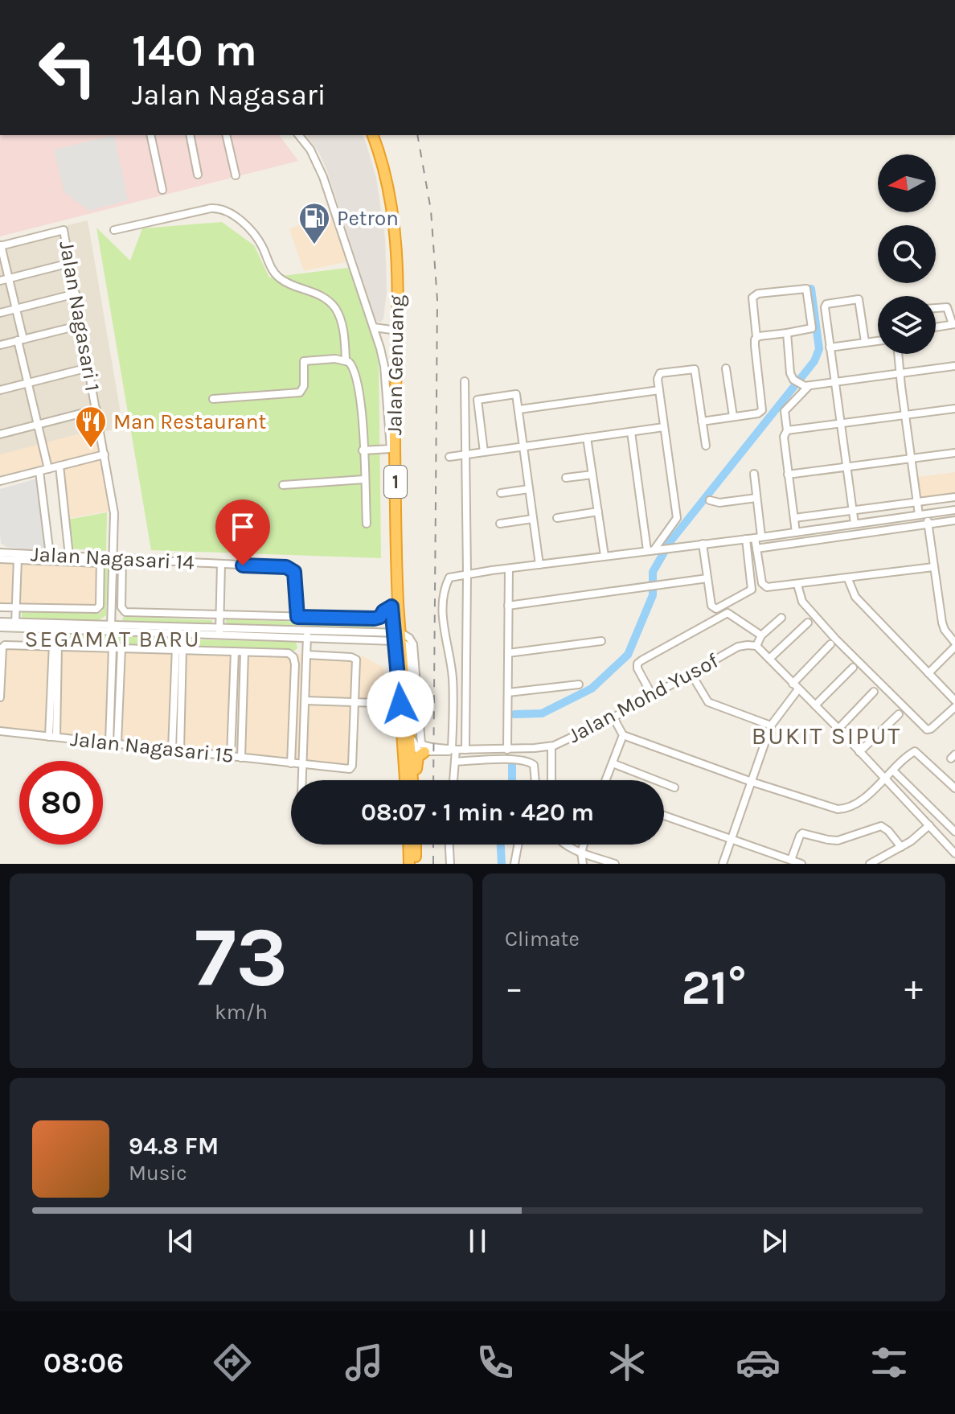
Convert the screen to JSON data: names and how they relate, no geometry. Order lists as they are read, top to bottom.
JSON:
{
  "streets": {
    "highway": ["Jalan Genuang", "1"],
    "street": [
      "Jalan Nagasari 1",
      "Jalan Nagasari 14",
      "Jalan Mohd Yusof",
      "Jalan Nagasari 15"
    ]
  },
  "crossings": [
    ["Jalan Nagasari 1", "Jalan Nagasari 14"]
  ],
  "districts": ["SEGAMAT BARU", "BUKIT SIPUT"],
  "places": {
    "fuel station": ["Petron"],
    "restaurant": ["Man Restaurant"]
  },
  "north": "left",
  "page": {
    "turn": ["140 m", "Jalan Nagasari"],
    "limit": "80",
    "trip": "08:07 · 1 min · 420 m",
    "tile": [
      ["73", "km/h"],
      "Climate"
    ],
    "heat": ["−", "21°", "+"],
    "song": ["94.8 FM", "Music"],
    "tabs": "08:06"
  }
}
